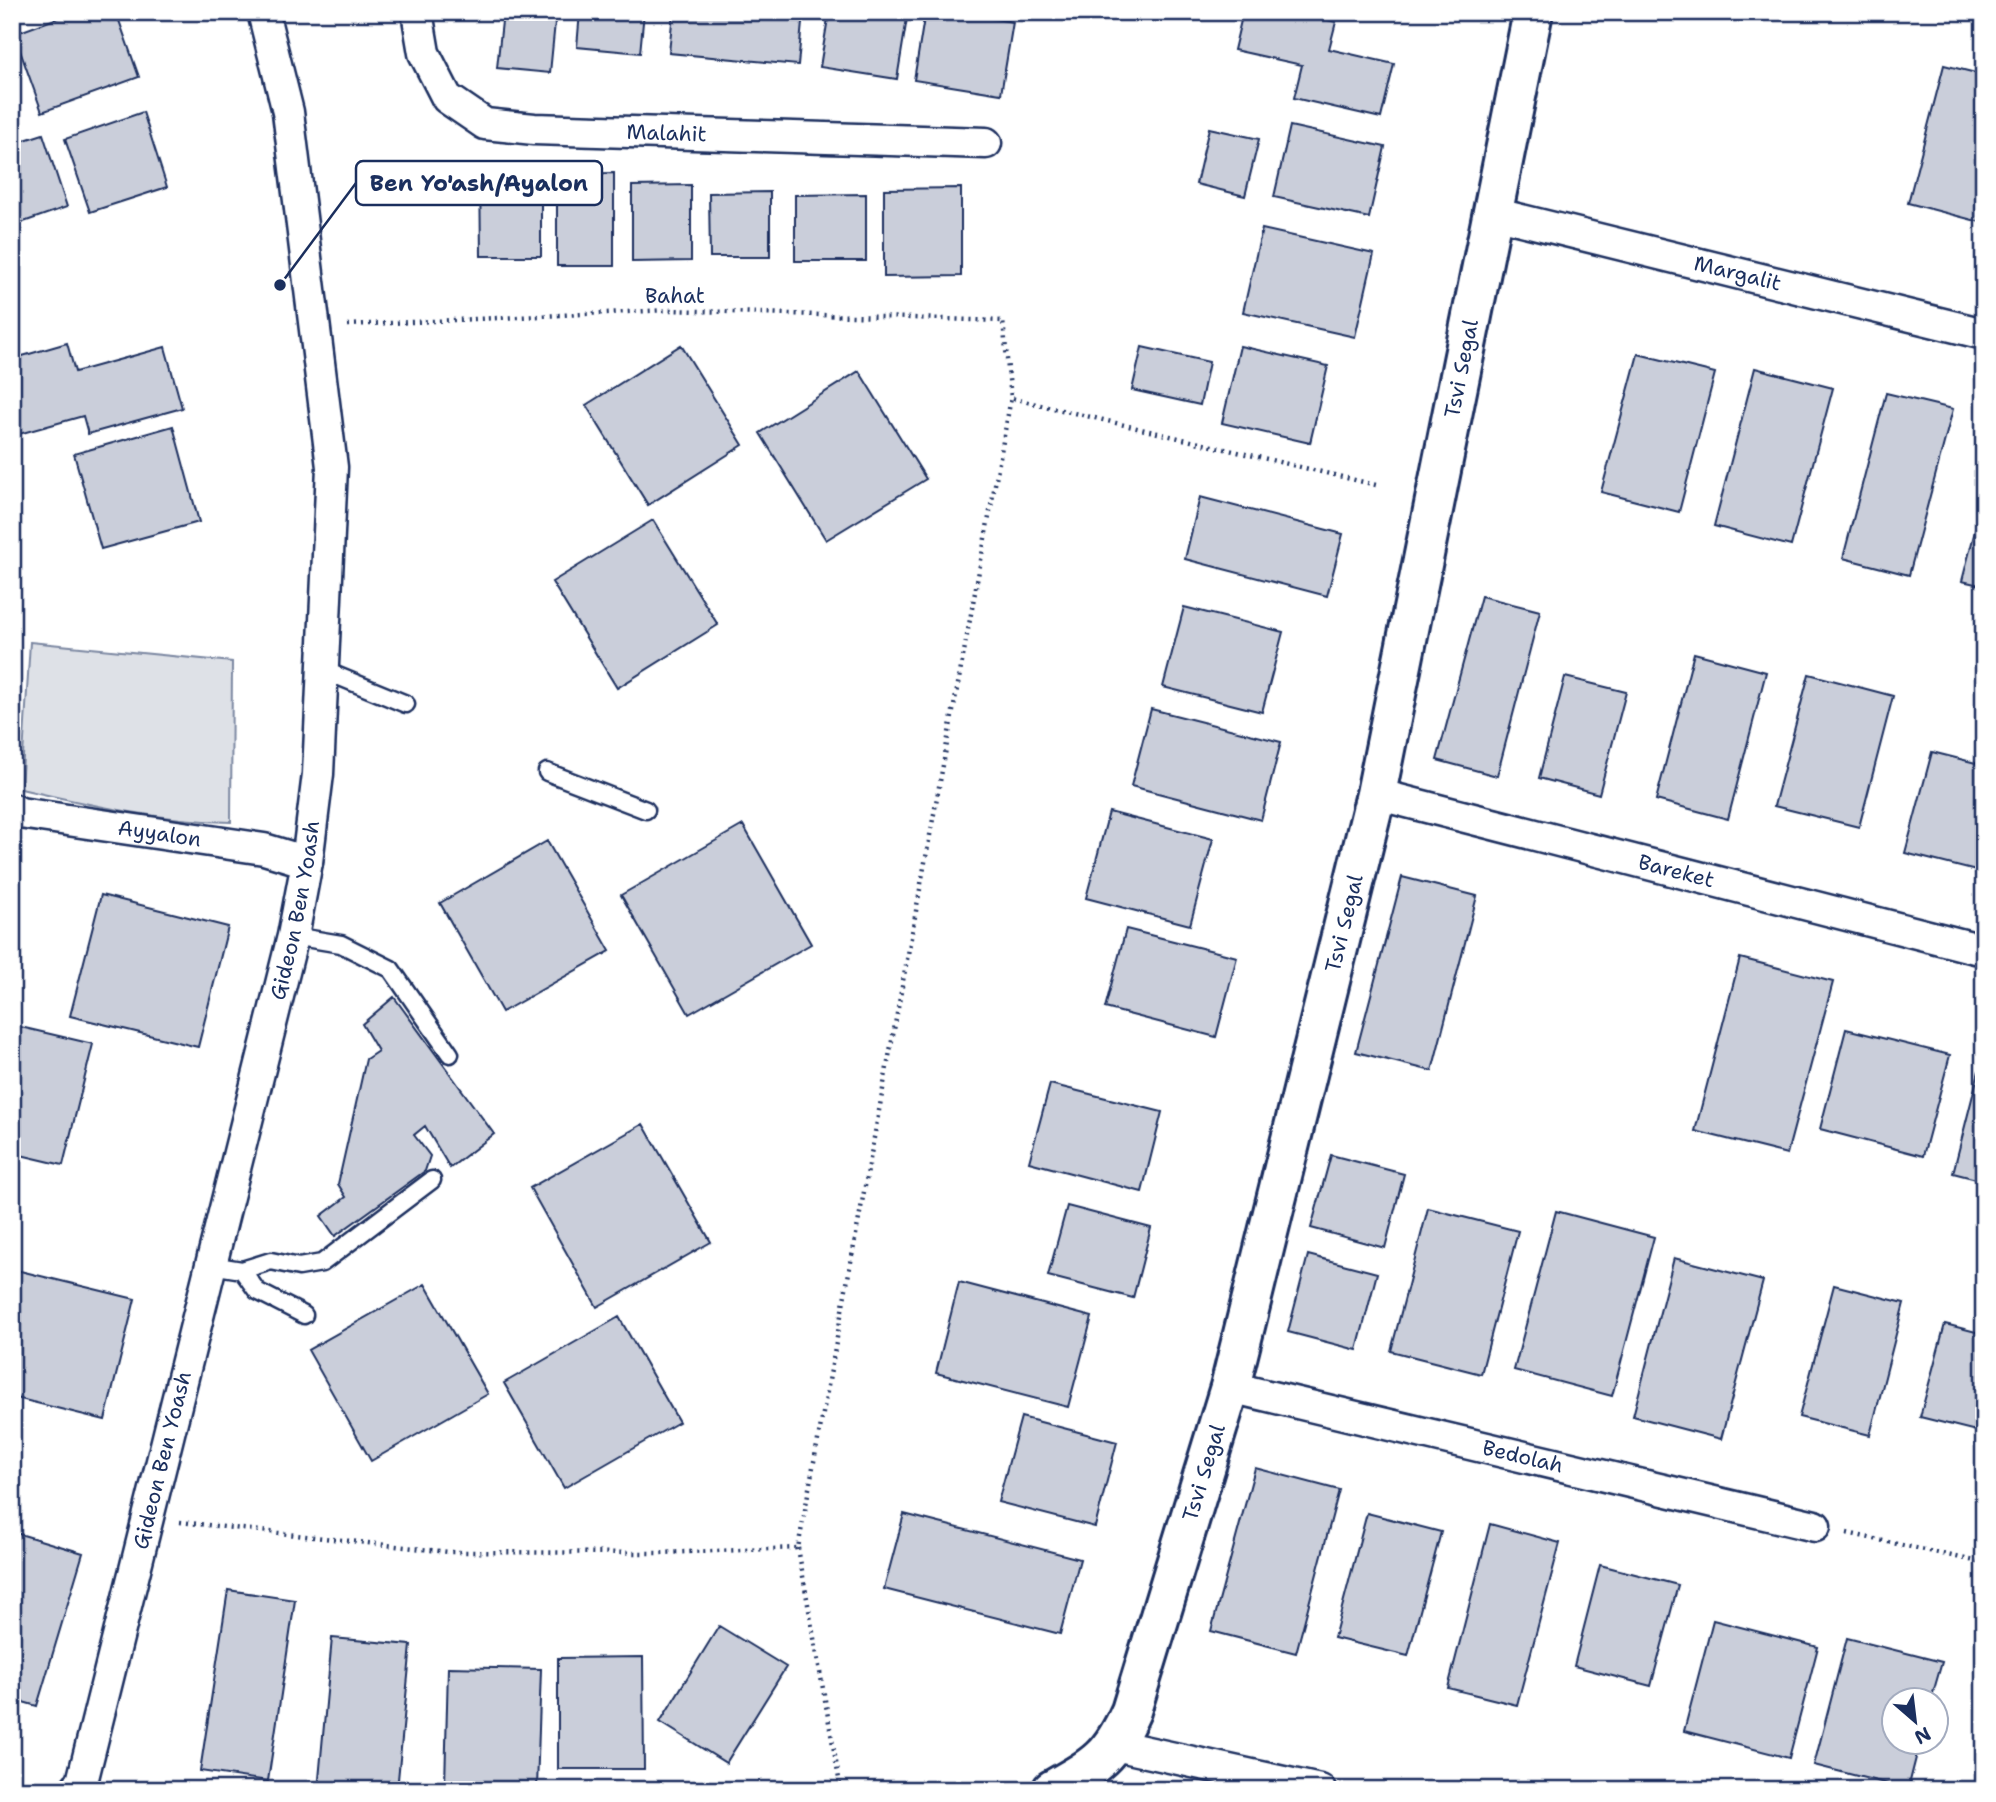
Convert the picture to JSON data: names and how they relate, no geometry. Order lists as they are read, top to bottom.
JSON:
{
  "streets": {
    "street": [
      "Malahit",
      "Margalit",
      "Tsvi Segal",
      "Ayyalon",
      "Bareket",
      "Gideon Ben Yoash",
      "Bedolah"
    ],
    "path": ["Bahat"]
  },
  "crossings": [
    ["Margalit", "Tsvi Segal"],
    ["Tsvi Segal", "Bareket"],
    ["Tsvi Segal", "Bedolah"],
    ["Ayyalon", "Gideon Ben Yoash"]
  ],
  "places": ["Ben Yo'ash/Ayalon"],
  "north": "bottom right"
}
